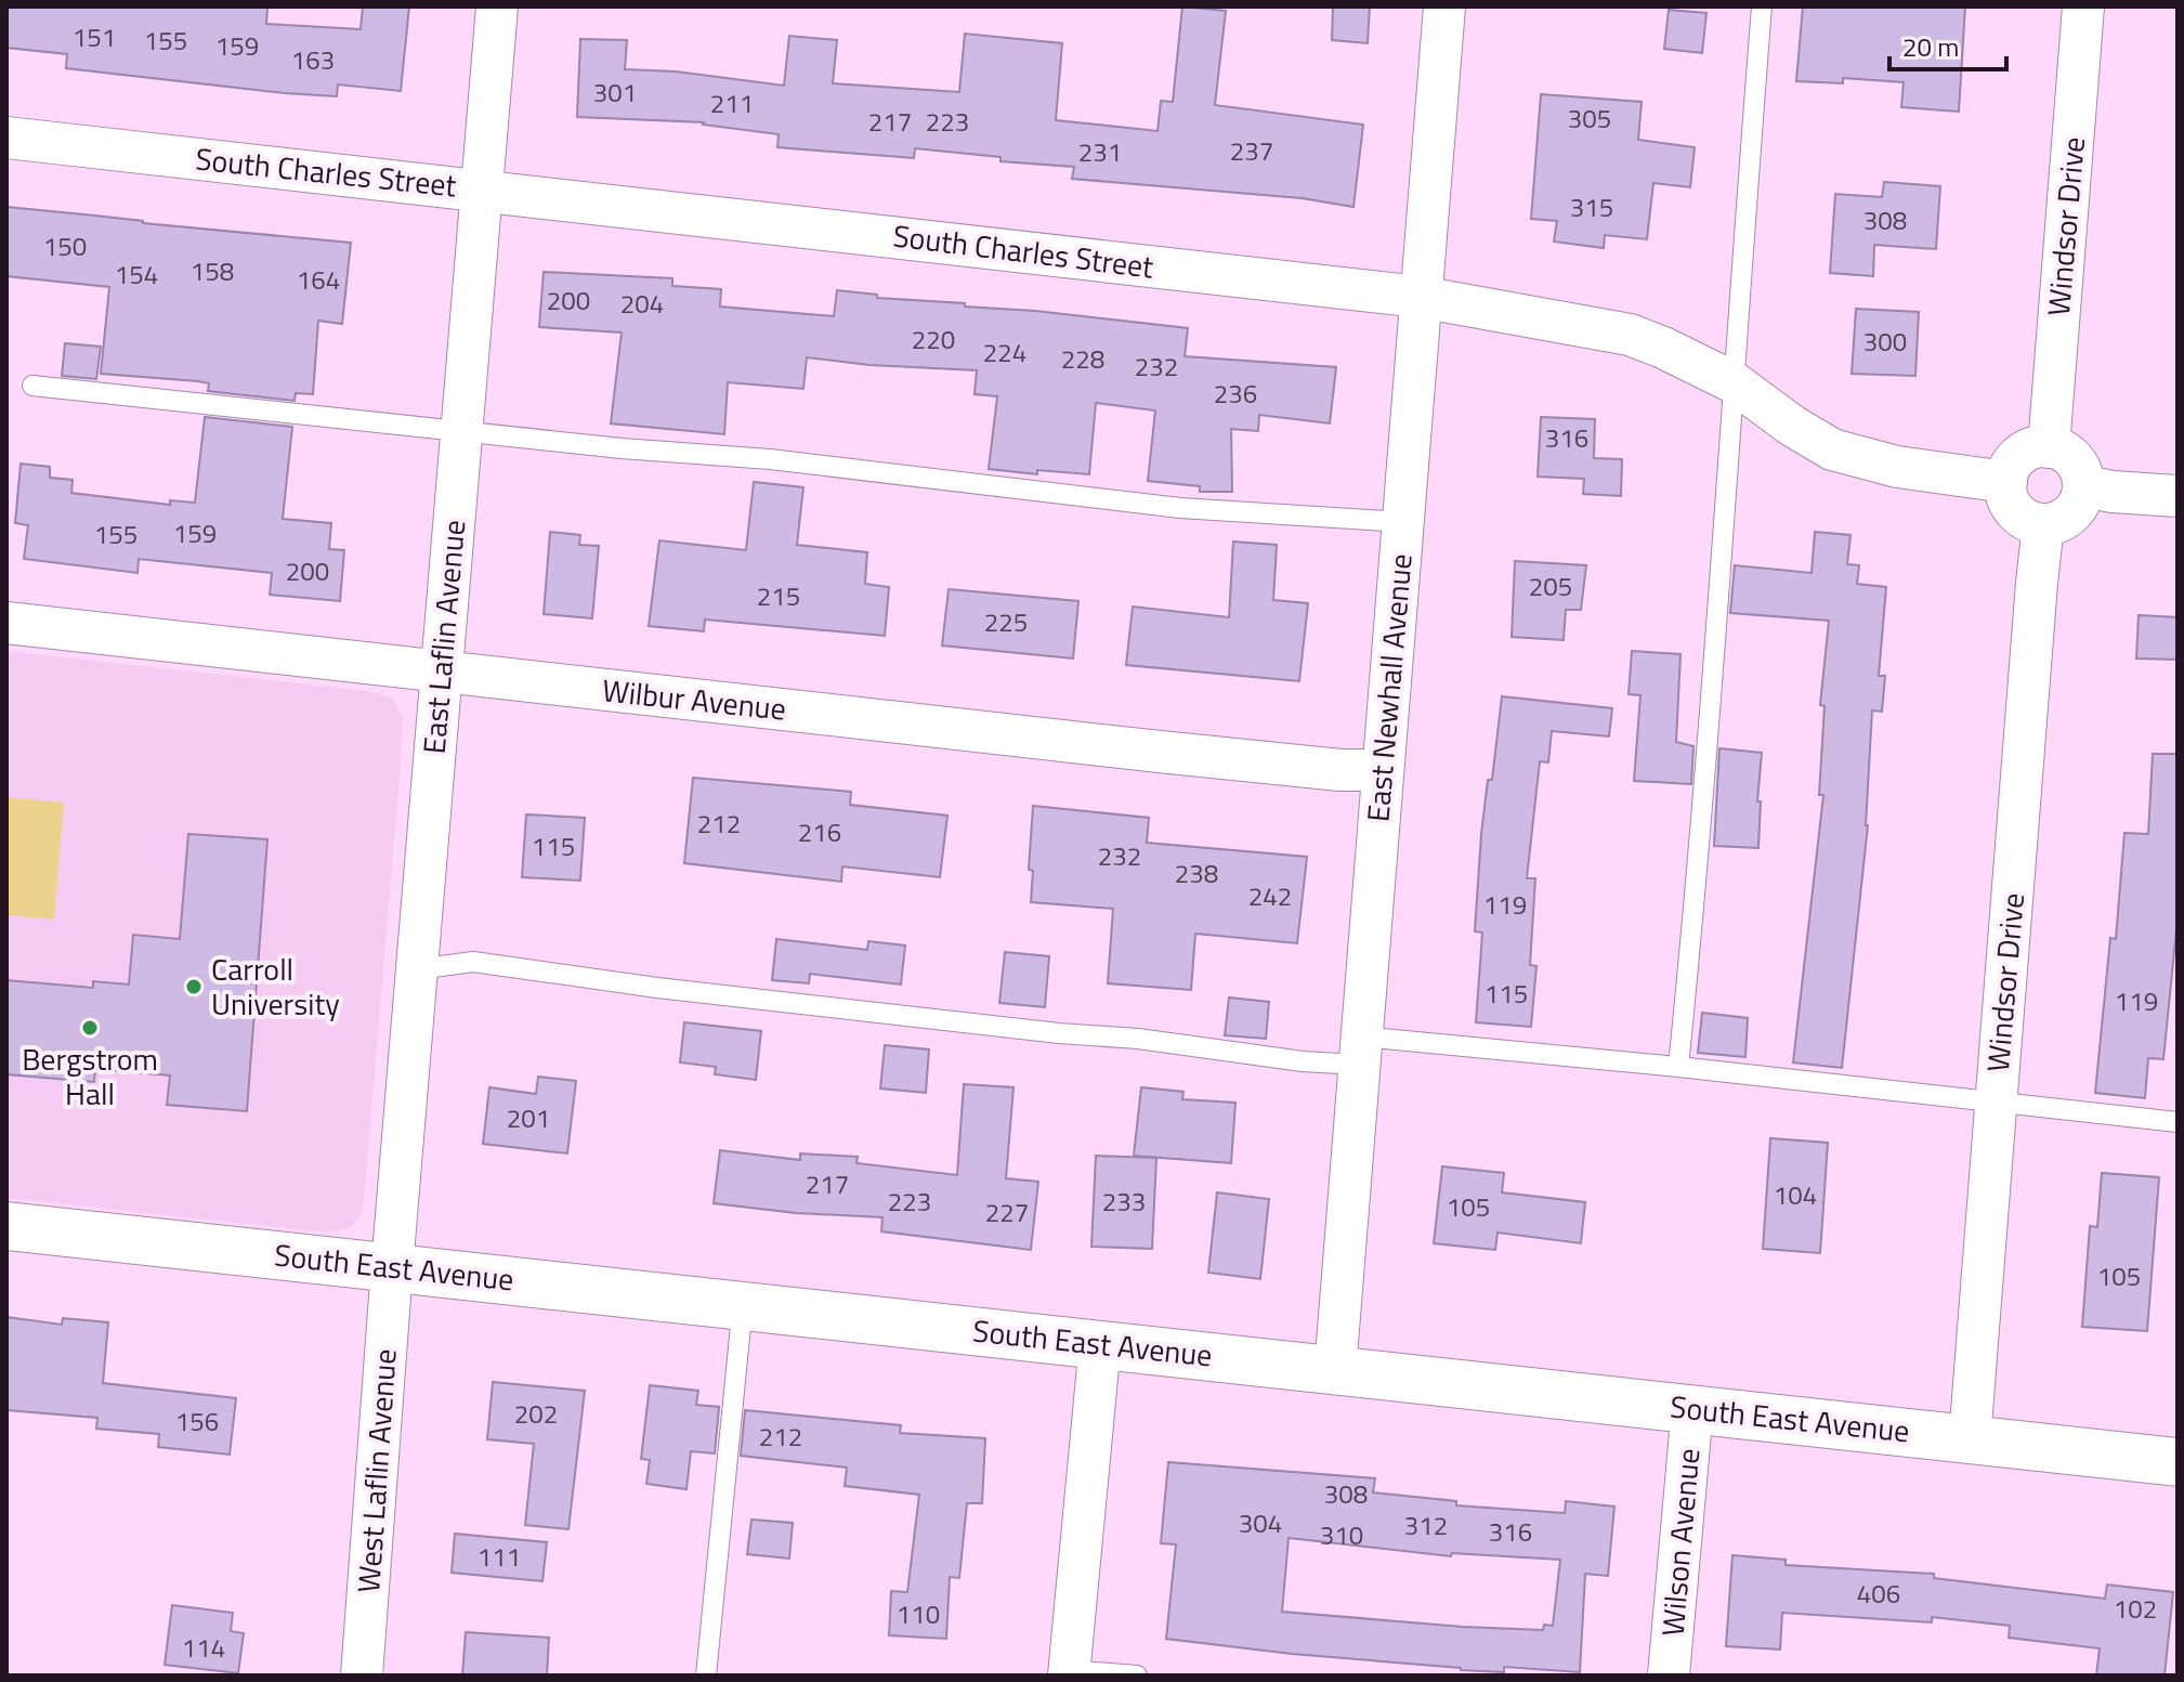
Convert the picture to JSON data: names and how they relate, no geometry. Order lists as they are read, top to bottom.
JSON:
{
  "streets": {
    "main road": ["South East Avenue"],
    "street": [
      "South Charles Street",
      "Windsor Drive",
      "East Laflin Avenue",
      "East Newhall Avenue",
      "Wilbur Avenue",
      "West Laflin Avenue",
      "Wilson Avenue"
    ]
  },
  "crossings": [
    ["South Charles Street", "Windsor Drive"],
    ["South Charles Street", "East Laflin Avenue"],
    ["South Charles Street", "East Newhall Avenue"],
    ["Windsor Drive", "South East Avenue"],
    ["East Laflin Avenue", "Wilbur Avenue"],
    ["East Laflin Avenue", "South East Avenue"],
    ["East Laflin Avenue", "West Laflin Avenue"],
    ["East Newhall Avenue", "Wilbur Avenue"],
    ["East Newhall Avenue", "South East Avenue"],
    ["South East Avenue", "West Laflin Avenue"],
    ["South East Avenue", "Wilson Avenue"]
  ],
  "places": ["Carroll University", "Bergstrom Hall"],
  "house_numbers": [
    "151",
    "155",
    "159",
    "163",
    "301",
    "211",
    "305",
    "217",
    "223",
    "237",
    "231",
    "315",
    "308",
    "150",
    "158",
    "154",
    "164",
    "200",
    "204",
    "220",
    "300",
    "224",
    "228",
    "232",
    "236",
    "316",
    "159",
    "155",
    "200",
    "205",
    "215",
    "225",
    "212",
    "216",
    "115",
    "232",
    "238",
    "242",
    "119",
    "115",
    "119",
    "201",
    "217",
    "104",
    "223",
    "233",
    "105",
    "227",
    "105",
    "202",
    "156",
    "212",
    "308",
    "304",
    "312",
    "316",
    "310",
    "111",
    "406",
    "102",
    "110",
    "114"
  ],
  "scale_bar": "20 m"
}
